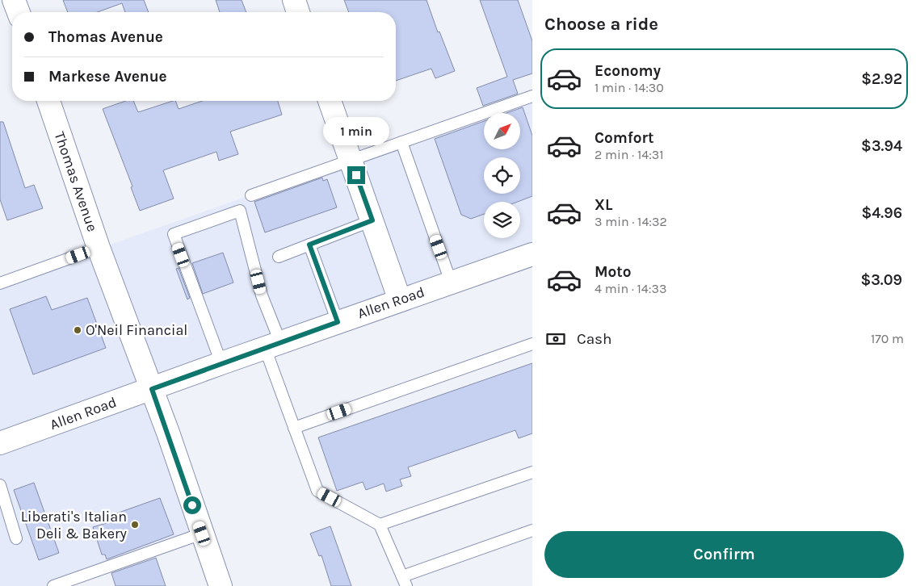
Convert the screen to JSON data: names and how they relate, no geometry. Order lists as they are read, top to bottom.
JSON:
{
  "streets": {
    "street": ["Thomas Avenue", "Allen Road"]
  },
  "crossings": [
    ["Thomas Avenue", "Allen Road"]
  ],
  "places": ["O'Neil Financial", "Liberati's Italian Deli & Bakery"],
  "north": "top right",
  "page": {
    "heading": "Choose a ride",
    "banner": ["Thomas Avenue", "Markese Avenue"],
    "list": [
      {
        "name": "Economy",
        "note": "1 min · 14:30",
        "value": "$2.92"
      },
      {
        "name": "Comfort",
        "note": "2 min · 14:31",
        "value": "$3.94"
      },
      {
        "name": "XL",
        "note": "3 min · 14:32",
        "value": "$4.96"
      },
      {
        "name": "Moto",
        "note": "4 min · 14:33",
        "value": "$3.09"
      }
    ],
    "bubble": "1 min",
    "pay": ["Cash", "170 m"],
    "buttons": "Confirm"
  }
}
